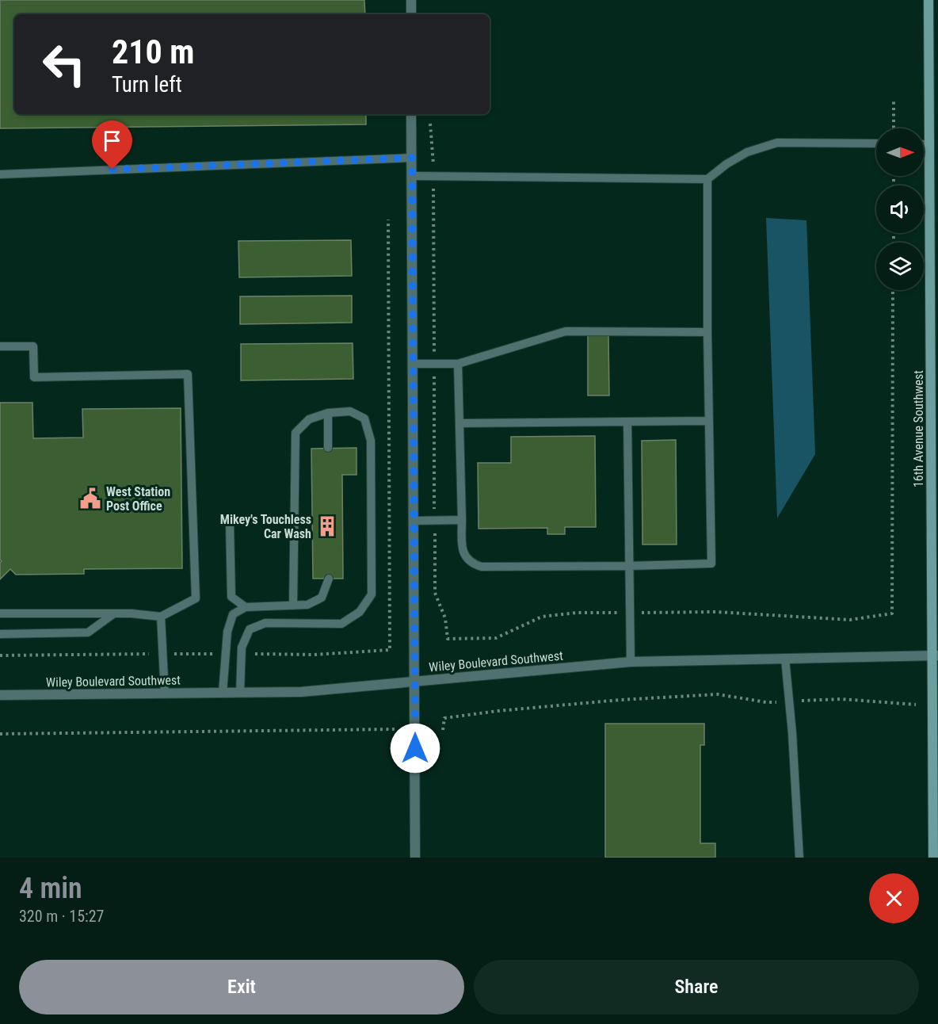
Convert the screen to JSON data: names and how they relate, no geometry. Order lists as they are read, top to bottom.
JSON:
{
  "streets": {
    "main road": ["16th Avenue Southwest"],
    "street": ["Wiley Boulevard Southwest"]
  },
  "crossings": [
    ["16th Avenue Southwest", "Wiley Boulevard Southwest"]
  ],
  "places": {
    "public building": ["West Station Post Office"],
    "building": ["Mikey's Touchless Car Wash"]
  },
  "north": "right",
  "page": {
    "turn": ["210 m", "Turn left"],
    "heading": ["4 min", "320 m · 15:27"],
    "buttons": ["Exit", "Share"]
  }
}
